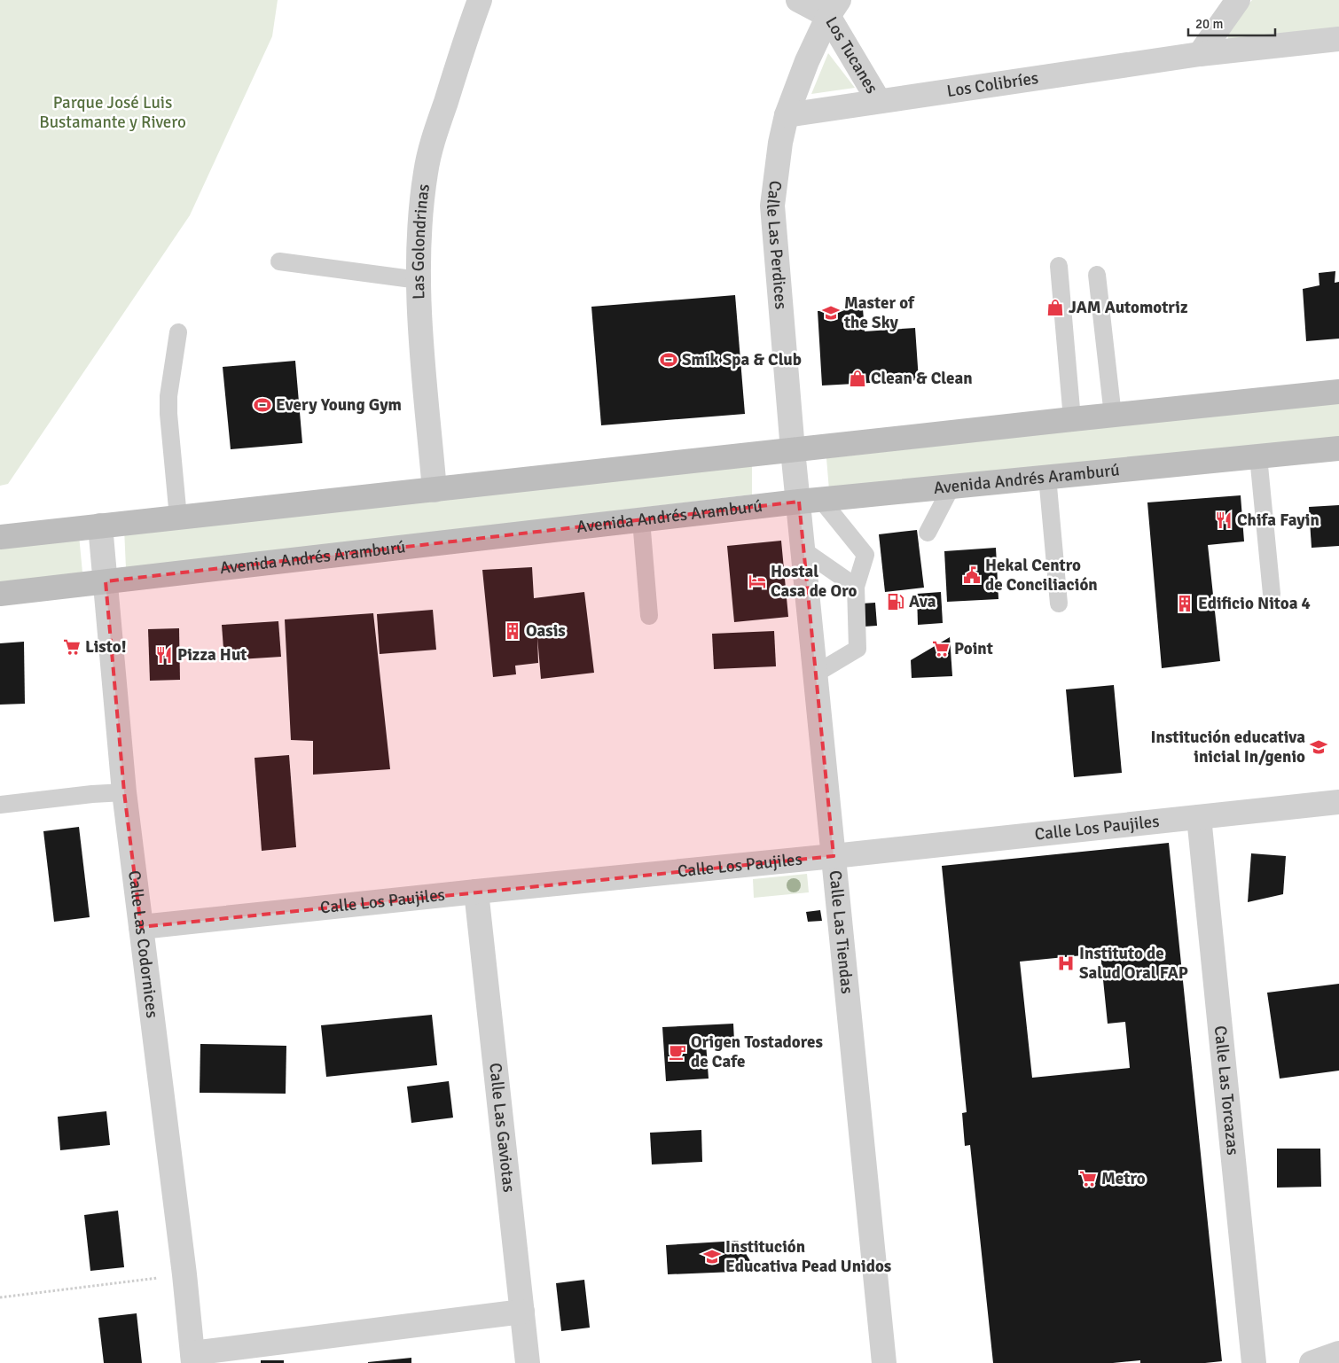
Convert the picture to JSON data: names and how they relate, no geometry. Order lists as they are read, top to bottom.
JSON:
{
  "streets": {
    "main road": ["Avenida Andrés Aramburú"],
    "street": [
      "Los Tucanes",
      "Los Colibríes",
      "Las Golondrinas",
      "Calle Las Perdices",
      "Calle Los Paujiles",
      "Calle Las Tiendas",
      "Calle Las Codornices",
      "Calle Las Torcazas",
      "Calle Las Gaviotas"
    ]
  },
  "crossings": [
    ["Los Tucanes", "Los Colibríes"],
    ["Los Tucanes", "Calle Las Perdices"],
    ["Los Colibríes", "Calle Las Perdices"],
    ["Calle Las Perdices", "Avenida Andrés Aramburú"],
    ["Calle Las Perdices", "Calle Las Tiendas"],
    ["Avenida Andrés Aramburú", "Calle Las Tiendas"],
    ["Avenida Andrés Aramburú", "Calle Las Codornices"],
    ["Calle Los Paujiles", "Calle Las Tiendas"],
    ["Calle Los Paujiles", "Calle Las Codornices"],
    ["Calle Los Paujiles", "Calle Las Torcazas"],
    ["Calle Los Paujiles", "Calle Las Gaviotas"]
  ],
  "parks": ["Parque José Luis Bustamante y Rivero"],
  "places": {
    "shop": ["JAM Automotriz", "Clean & Clean"],
    "school or university": ["Master of the Sky", "Institución educativa inicial In/genio", "Institución Educativa Pead Unidos"],
    "sports": ["Smik Spa & Club", "Every Young Gym"],
    "restaurant": ["Chifa Fayin", "Pizza Hut"],
    "public building": ["Hekal Centro de Conciliación"],
    "hotel": ["Hostal Casa de Oro"],
    "fuel station": ["Ava"],
    "building": ["Edificio Nitoa 4", "Oasis"],
    "supermarket": ["Listo!", "Point", "Metro"],
    "hospital": ["Instituto de Salud Oral FAP"],
    "cafe": ["Origen Tostadores de Cafe"]
  },
  "scale_bar": "20 m"
}
